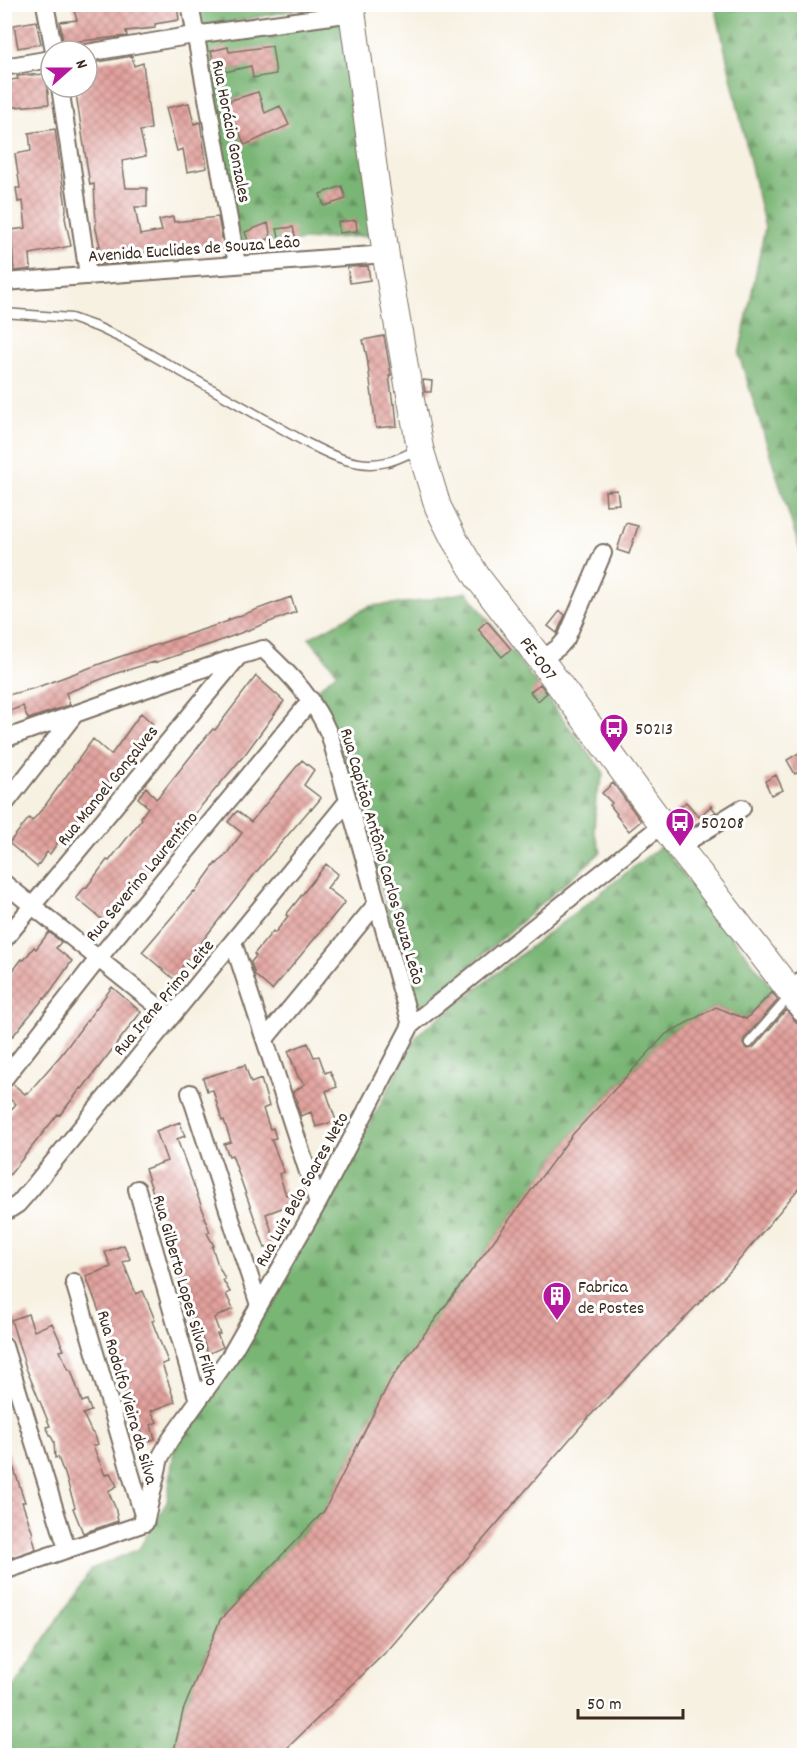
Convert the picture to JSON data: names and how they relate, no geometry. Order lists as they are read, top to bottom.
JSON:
{
  "streets": {
    "main road": ["PE-007"],
    "street": [
      "Rua Horácio Gonzales",
      "Avenida Euclides de Souza Leão",
      "Rua Manoel Gonçalves",
      "Rua Capitão Antônio Carlos Souza Leão",
      "Rua Severino Laurentino",
      "Rua Irene Primo Leite",
      "Rua Luiz Belo Soares Neto",
      "Rua Gilberto Lopes Silva Filho",
      "Rua Rodolfo Vieira da Silva"
    ]
  },
  "crossings": [
    ["Rua Horácio Gonzales", "Avenida Euclides de Souza Leão"],
    ["Avenida Euclides de Souza Leão", "PE-007"],
    ["PE-007", "Rua Luiz Belo Soares Neto"],
    ["Rua Manoel Gonçalves", "Rua Capitão Antônio Carlos Souza Leão"],
    ["Rua Capitão Antônio Carlos Souza Leão", "Rua Severino Laurentino"],
    ["Rua Capitão Antônio Carlos Souza Leão", "Rua Irene Primo Leite"],
    ["Rua Capitão Antônio Carlos Souza Leão", "Rua Luiz Belo Soares Neto"],
    ["Rua Luiz Belo Soares Neto", "Rua Gilberto Lopes Silva Filho"],
    ["Rua Luiz Belo Soares Neto", "Rua Rodolfo Vieira da Silva"]
  ],
  "places": {
    "bus stop": ["50213", "50208"],
    "building": ["Fabrica de Postes"]
  },
  "scale_bar": "50 m",
  "north": "right"
}
